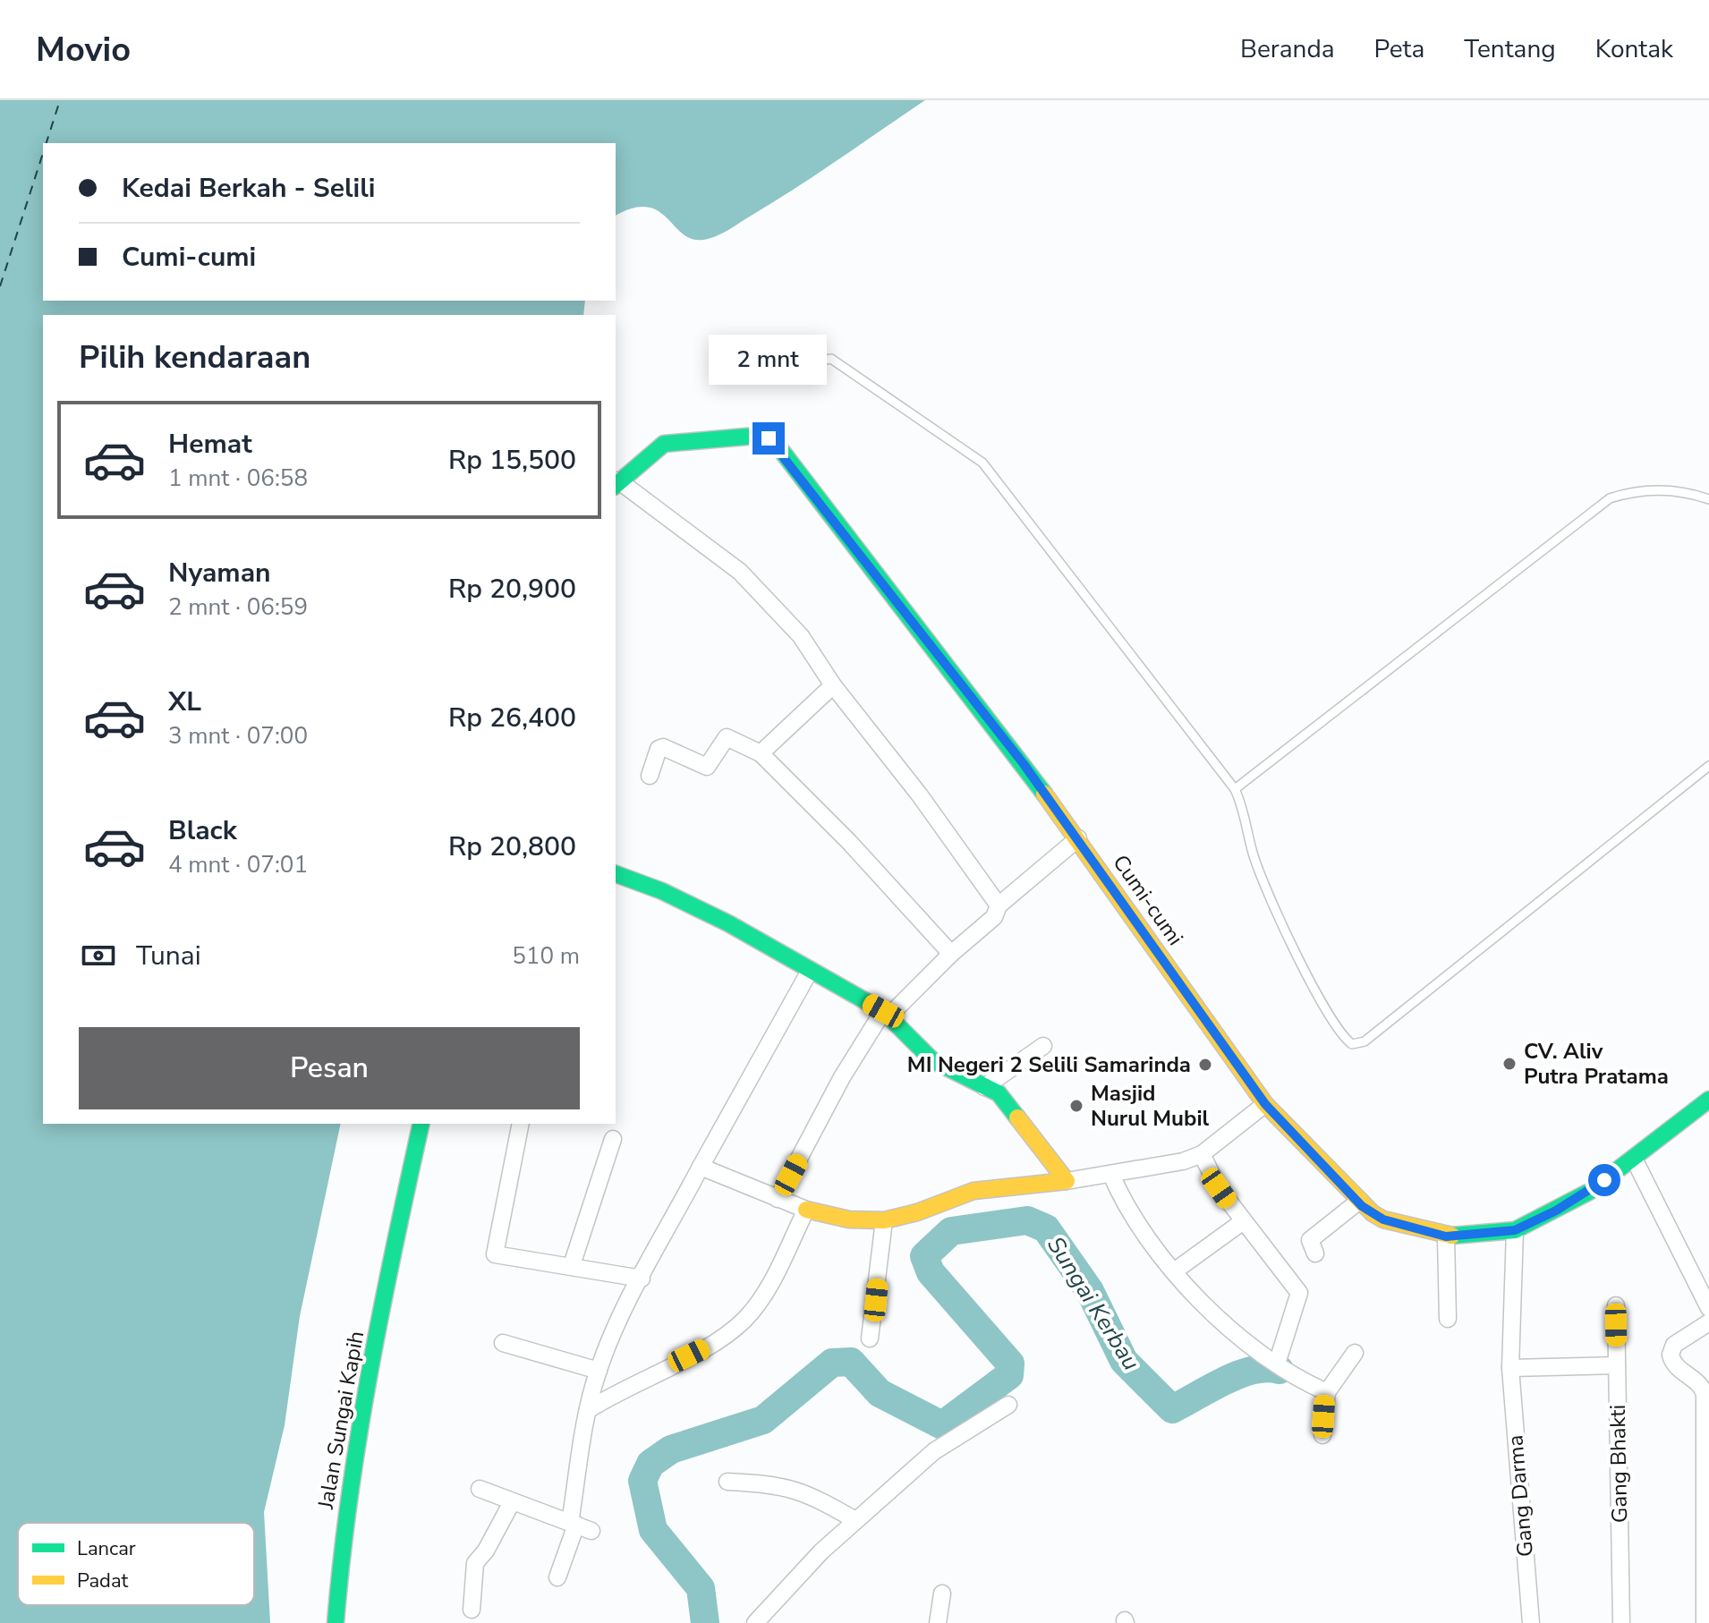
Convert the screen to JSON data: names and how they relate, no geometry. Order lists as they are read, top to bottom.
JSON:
{
  "streets": {
    "street": [
      "Cumi-cumi",
      "Jalan Sungai Kapih",
      "Gang Bhakti",
      "Gang Darma"
    ]
  },
  "crossings": [
    ["Cumi-cumi", "Gang Darma"]
  ],
  "water": ["Sungai Kerbau"],
  "places": ["CV. Aliv Putra Pratama", "MI Negeri 2 Selili Samarinda", "Masjid Nurul Mubil"],
  "legend": ["Lancar", "Padat"],
  "page": {
    "header": "Movio",
    "nav": [
      "Beranda",
      "Peta",
      "Tentang",
      "Kontak"
    ],
    "banner": ["Kedai Berkah - Selili", "Cumi-cumi"],
    "heading": "Pilih kendaraan",
    "bubble": "2 mnt",
    "list": [
      {
        "name": "Hemat",
        "note": "1 mnt · 06:58",
        "value": "Rp 15,500"
      },
      {
        "name": "Nyaman",
        "note": "2 mnt · 06:59",
        "value": "Rp 20,900"
      },
      {
        "name": "XL",
        "note": "3 mnt · 07:00",
        "value": "Rp 26,400"
      },
      {
        "name": "Black",
        "note": "4 mnt · 07:01",
        "value": "Rp 20,800"
      }
    ],
    "pay": ["Tunai", "510 m"],
    "buttons": "Pesan"
  }
}
